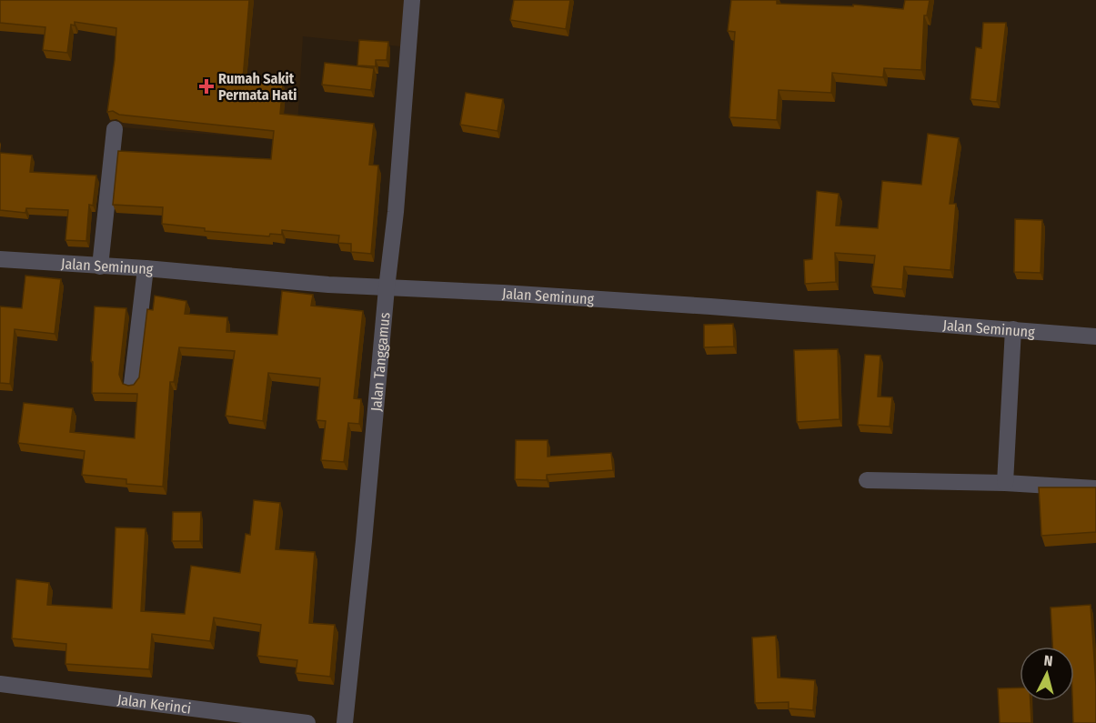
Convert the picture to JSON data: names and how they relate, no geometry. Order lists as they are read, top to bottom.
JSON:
{
  "streets": {
    "street": ["Jalan Seminung", "Jalan Tanggamus", "Jalan Kerinci"]
  },
  "crossings": [
    ["Jalan Seminung", "Jalan Tanggamus"]
  ],
  "places": {
    "health": ["Rumah Sakit Permata Hati"]
  },
  "north": "top"
}
